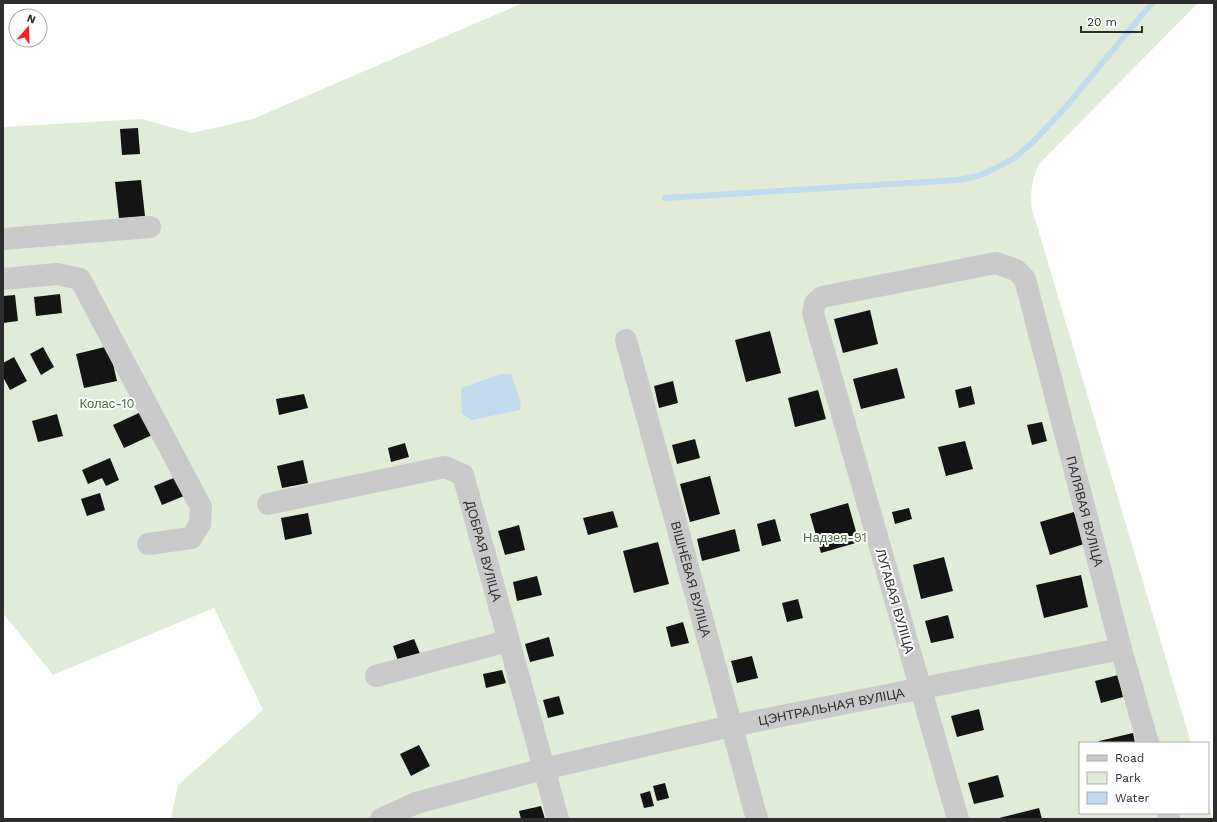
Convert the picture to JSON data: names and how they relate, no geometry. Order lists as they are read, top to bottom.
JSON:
{
  "streets": {
    "street": [
      "ПАЛЯВАЯ ВУЛІЦА",
      "ДОБРАЯ ВУЛІЦА",
      "ВІШНЁВАЯ ВУЛІЦА",
      "ЛУГАВАЯ ВУЛІЦА",
      "ЦЭНТРАЛЬНАЯ ВУЛІЦА"
    ]
  },
  "crossings": [
    ["ПАЛЯВАЯ ВУЛІЦА", "ЛУГАВАЯ ВУЛІЦА"],
    ["ПАЛЯВАЯ ВУЛІЦА", "ЦЭНТРАЛЬНАЯ ВУЛІЦА"],
    ["ДОБРАЯ ВУЛІЦА", "ЦЭНТРАЛЬНАЯ ВУЛІЦА"],
    ["ВІШНЁВАЯ ВУЛІЦА", "ЦЭНТРАЛЬНАЯ ВУЛІЦА"],
    ["ЛУГАВАЯ ВУЛІЦА", "ЦЭНТРАЛЬНАЯ ВУЛІЦА"]
  ],
  "parks": ["Колас-10", "Надзея-91"],
  "legend": ["Road", "Park", "Water"],
  "scale_bar": "20 m",
  "north": "top"
}
